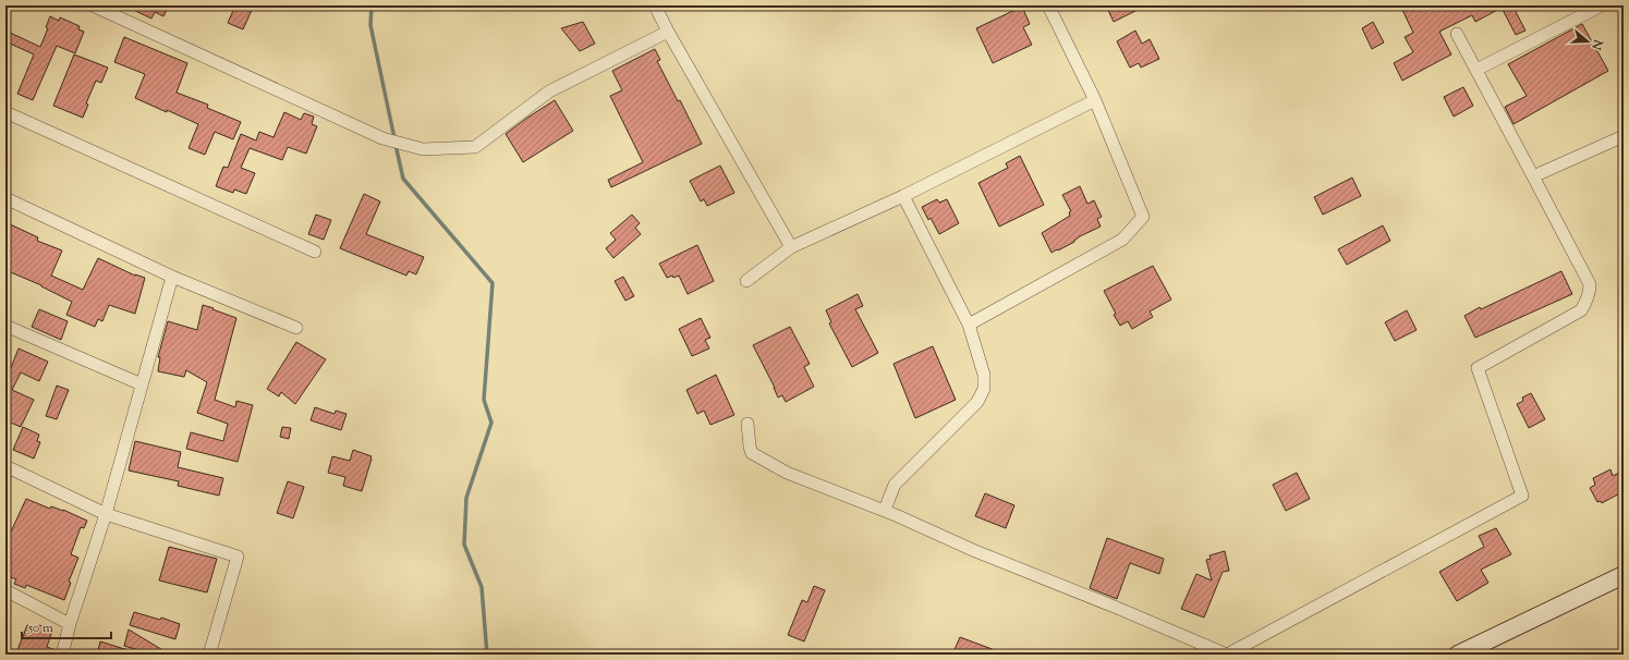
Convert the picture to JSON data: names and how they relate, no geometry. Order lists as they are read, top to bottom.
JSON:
{
  "scale_bar": "50 m",
  "north": "right"
}
